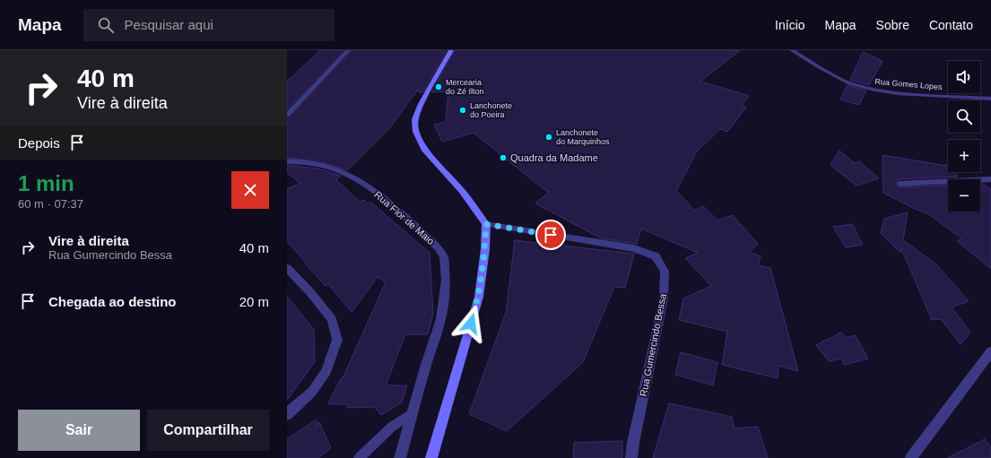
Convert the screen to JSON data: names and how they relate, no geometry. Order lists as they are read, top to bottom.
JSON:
{
  "streets": {
    "street": ["Rua Gomes Lopes", "Rua Flor de Maio", "Rua Gumercindo Bessa"]
  },
  "places": [
    "Mercearia do Zé Ilton",
    "Lanchonete do Poeira",
    "Lanchonete do Marquinhos",
    "Quadra da Madame"
  ],
  "page": {
    "header": "Mapa",
    "search": "Pesquisar aqui",
    "nav": [
      "Início",
      "Mapa",
      "Sobre",
      "Contato"
    ],
    "turn": ["40 m", "Vire à direita"],
    "map_buttons": ["+", "−"],
    "then": "Depois",
    "heading": ["1 min", "60 m · 07:37"],
    "list": [
      {
        "name": "Vire à direita",
        "note": "Rua Gumercindo Bessa",
        "value": "40 m"
      },
      {
        "name": "Chegada ao destino",
        "value": "20 m"
      }
    ],
    "buttons": ["Sair", "Compartilhar"]
  }
}
